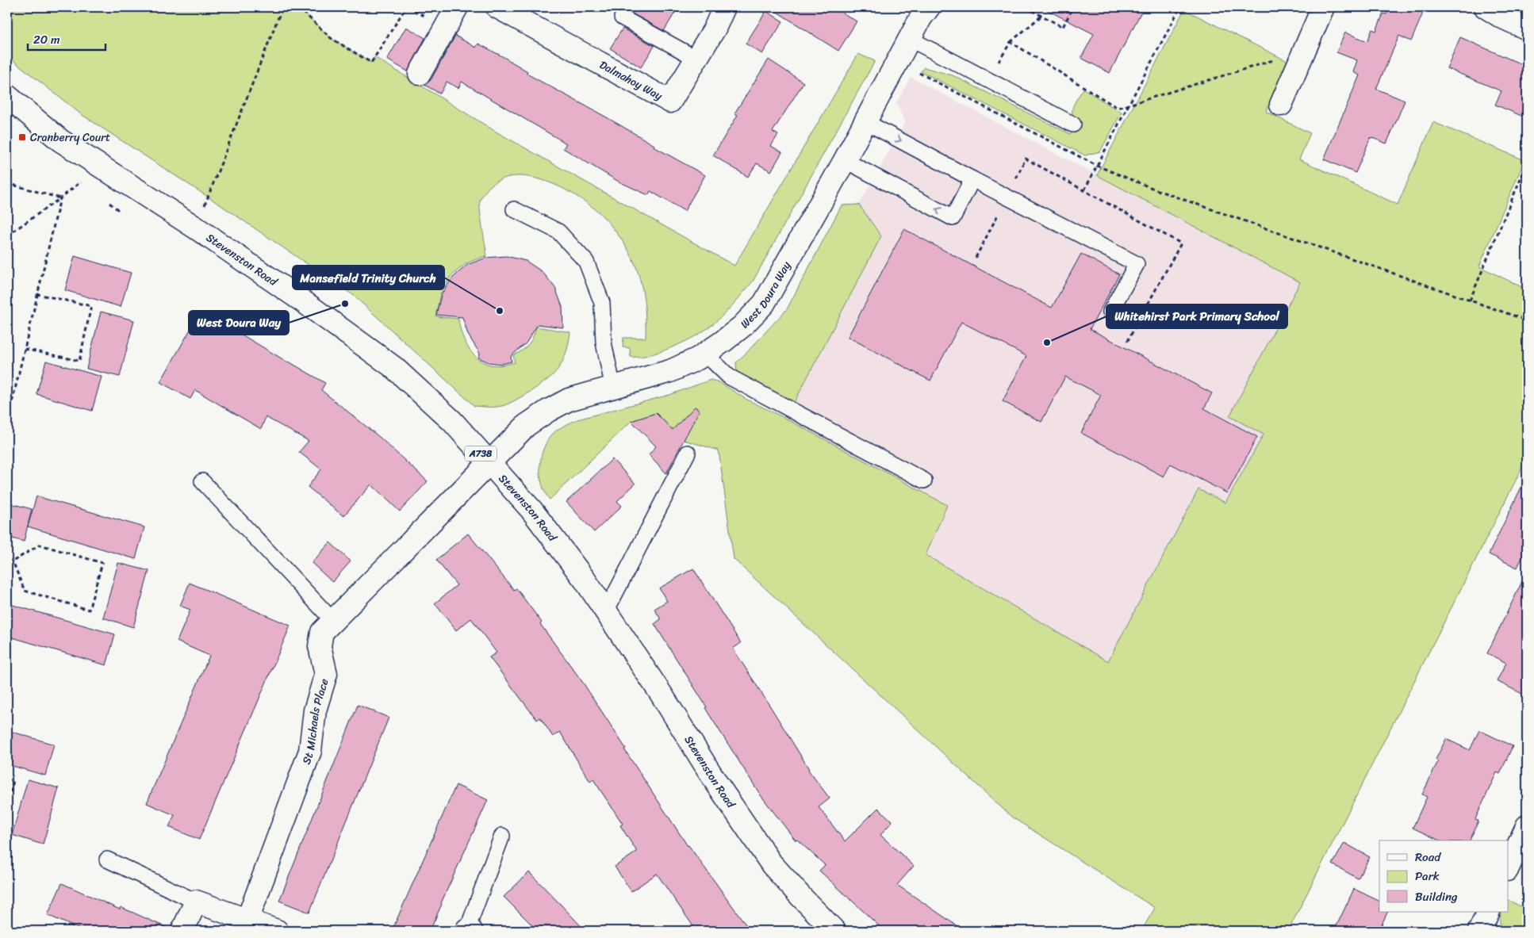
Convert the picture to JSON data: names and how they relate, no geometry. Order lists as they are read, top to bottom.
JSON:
{
  "streets": {
    "main road": [
      "Dalmahoy Way",
      "Stevenston Road",
      "West Doura Way",
      "A738",
      "St Michaels Place"
    ]
  },
  "crossings": [
    ["Stevenston Road", "West Doura Way"],
    ["Stevenston Road", "St Michaels Place"],
    ["West Doura Way", "St Michaels Place"]
  ],
  "places": {
    "transit": ["Cranberry Court"],
    "other": ["West Doura Way", "Mansefield Trinity Church", "Whitehirst Park Primary School"]
  },
  "legend": ["Road", "Park", "Building"],
  "scale_bar": "20 m"
}
